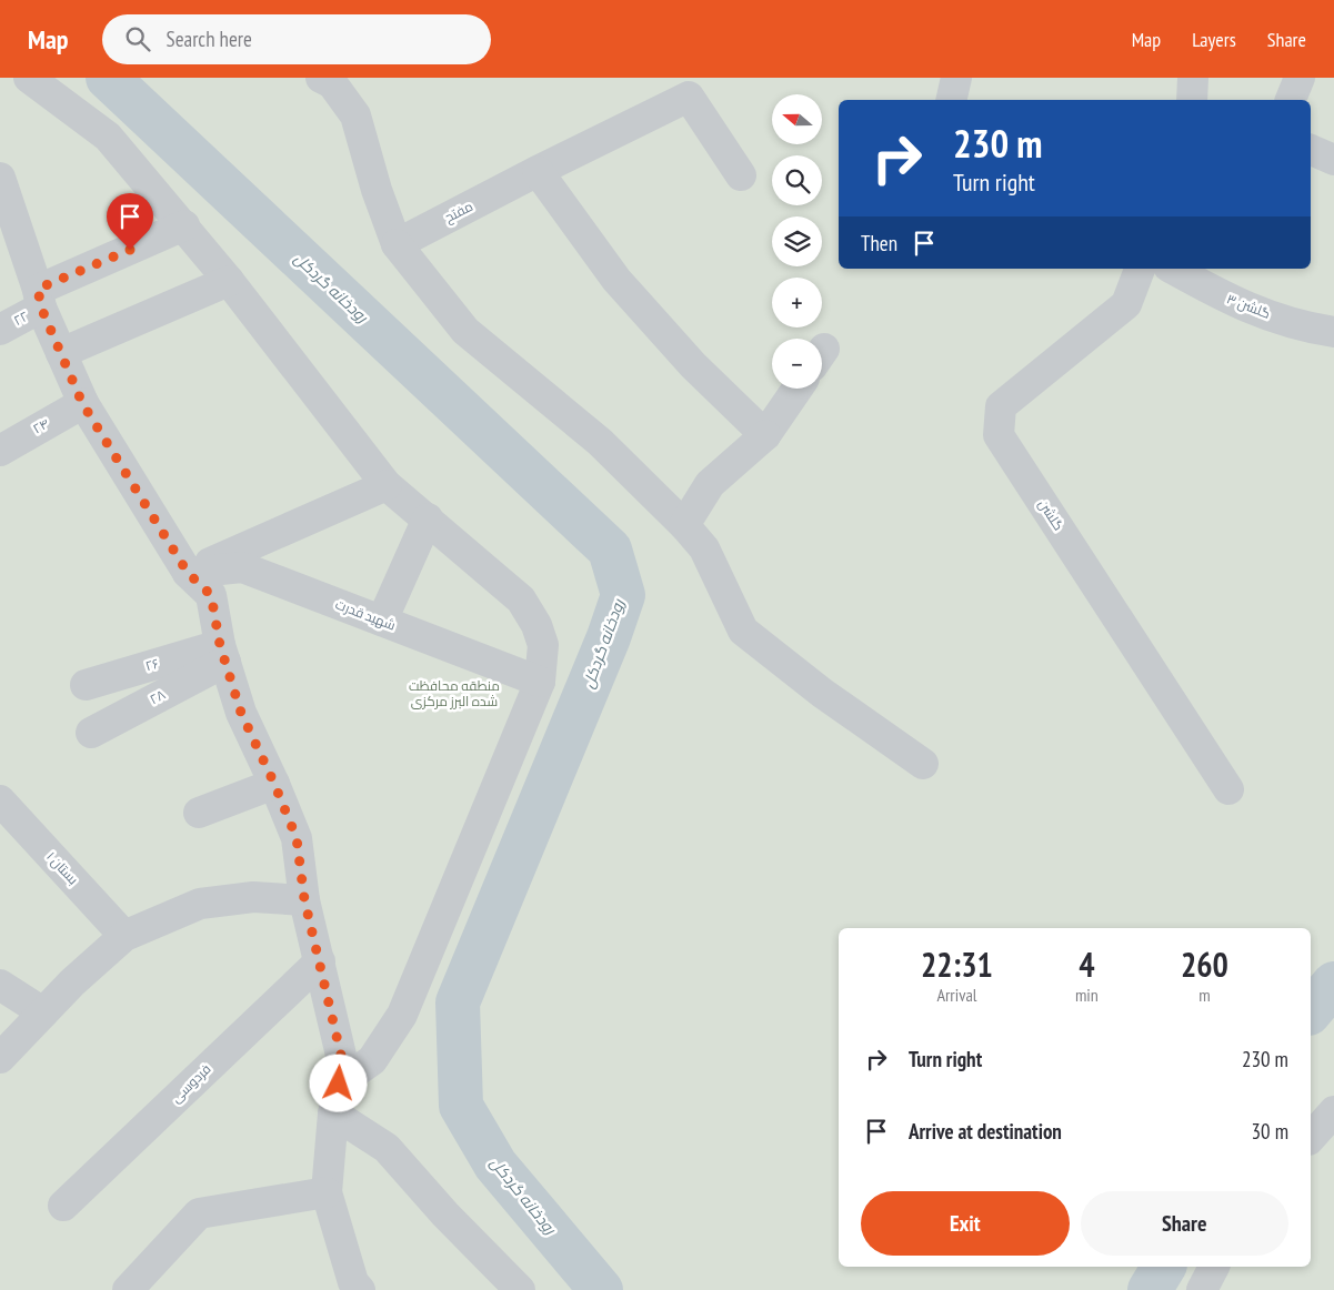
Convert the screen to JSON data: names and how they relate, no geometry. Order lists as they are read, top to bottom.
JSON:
{
  "streets": {
    "street": [
      "مفتح",
      "گلشن ۳",
      "۲۲",
      "۲۴",
      "گلشن",
      "شهید قدرت",
      "۲۶",
      "۲۸",
      "بستان ۱",
      "فردوسی"
    ]
  },
  "crossings": [
    ["۲۶", "۲۸"]
  ],
  "water": ["رودخانه گردکل"],
  "parks": ["منطقه محافظت شده البرز مرکزی"],
  "north": "left",
  "page": {
    "header": "Map",
    "search": "Search here",
    "nav": ["Map", "Layers", "Share"],
    "map_buttons": ["+", "−"],
    "turn": ["230 m", "Turn right"],
    "then": "Then",
    "eta": [
      "22:31",
      "Arrival",
      "4",
      "min",
      "260",
      "m"
    ],
    "list": [
      {
        "name": "Turn right",
        "value": "230 m"
      },
      {
        "name": "Arrive at destination",
        "value": "30 m"
      }
    ],
    "buttons": ["Exit", "Share"]
  }
}
